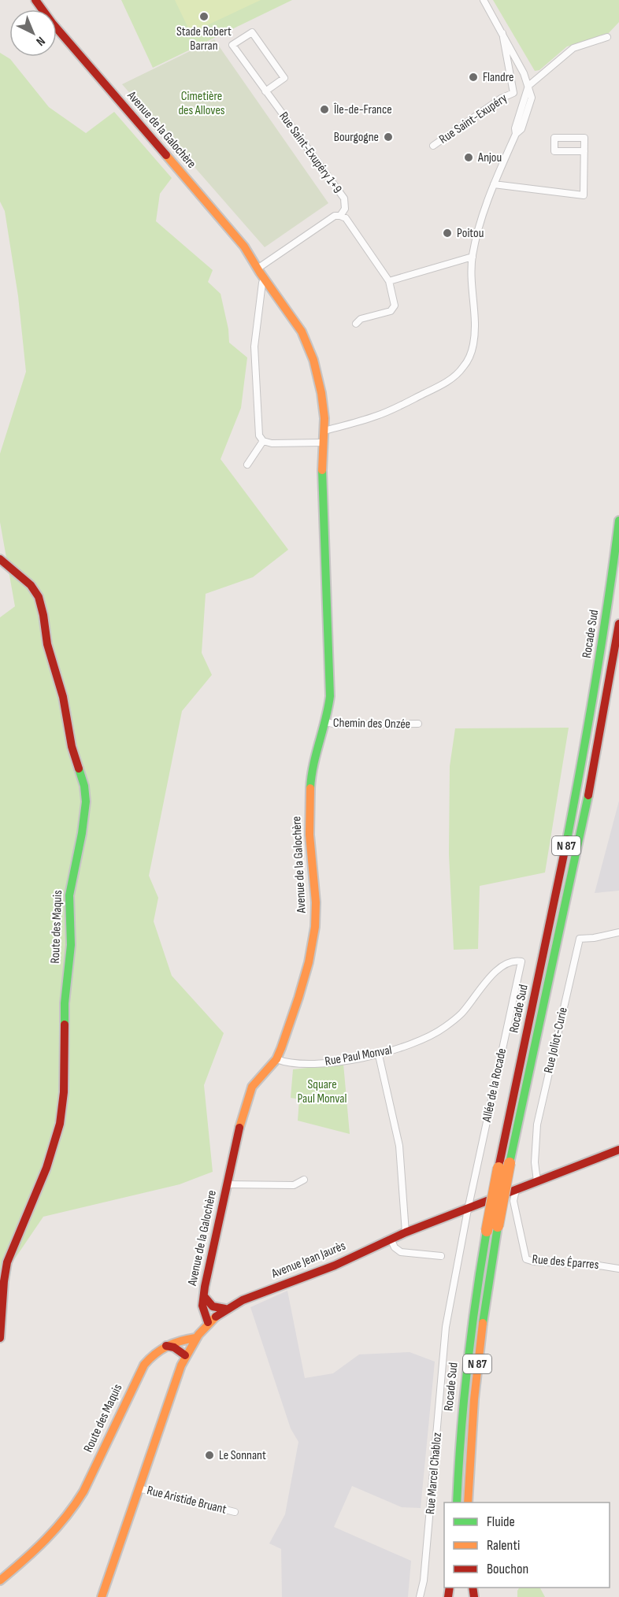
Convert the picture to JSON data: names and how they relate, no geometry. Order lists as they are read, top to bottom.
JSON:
{
  "streets": {
    "main road": [
      "Avenue de la Galochère",
      "Rocade Sud",
      "N 87",
      "Route des Maquis",
      "Avenue Jean Jaurès"
    ],
    "street": [
      "Rue Saint-Exupéry",
      "Rue Saint-Exupéry 1+9",
      "Chemin des Onzée",
      "Rue Joliot-Curie",
      "Rue Paul Monval",
      "Allée de la Rocade",
      "Rue des Éparres",
      "Rue Marcel Chabloz",
      "Rue Aristide Bruant"
    ]
  },
  "crossings": [
    ["Avenue de la Galochère", "Chemin des Onzée"],
    ["Avenue de la Galochère", "Rue Paul Monval"],
    ["Avenue de la Galochère", "Avenue Jean Jaurès"],
    ["Route des Maquis", "Avenue Jean Jaurès"],
    ["Rue Joliot-Curie", "Avenue Jean Jaurès"],
    ["Rue Paul Monval", "Allée de la Rocade"],
    ["Allée de la Rocade", "Avenue Jean Jaurès"],
    ["Allée de la Rocade", "Rue Marcel Chabloz"],
    ["Avenue Jean Jaurès", "Rue des Éparres"],
    ["Avenue Jean Jaurès", "Rue Marcel Chabloz"],
    ["Avenue Jean Jaurès", "Rue Aristide Bruant"]
  ],
  "parks": ["Cimetière des Alloves", "Square Paul Monval"],
  "places": [
    "Stade Robert Barran",
    "Flandre",
    "Île-de-France",
    "Bourgogne",
    "Anjou",
    "Poitou",
    "Le Sonnant"
  ],
  "legend": ["Fluide", "Ralenti", "Bouchon"],
  "north": "bottom right"
}
